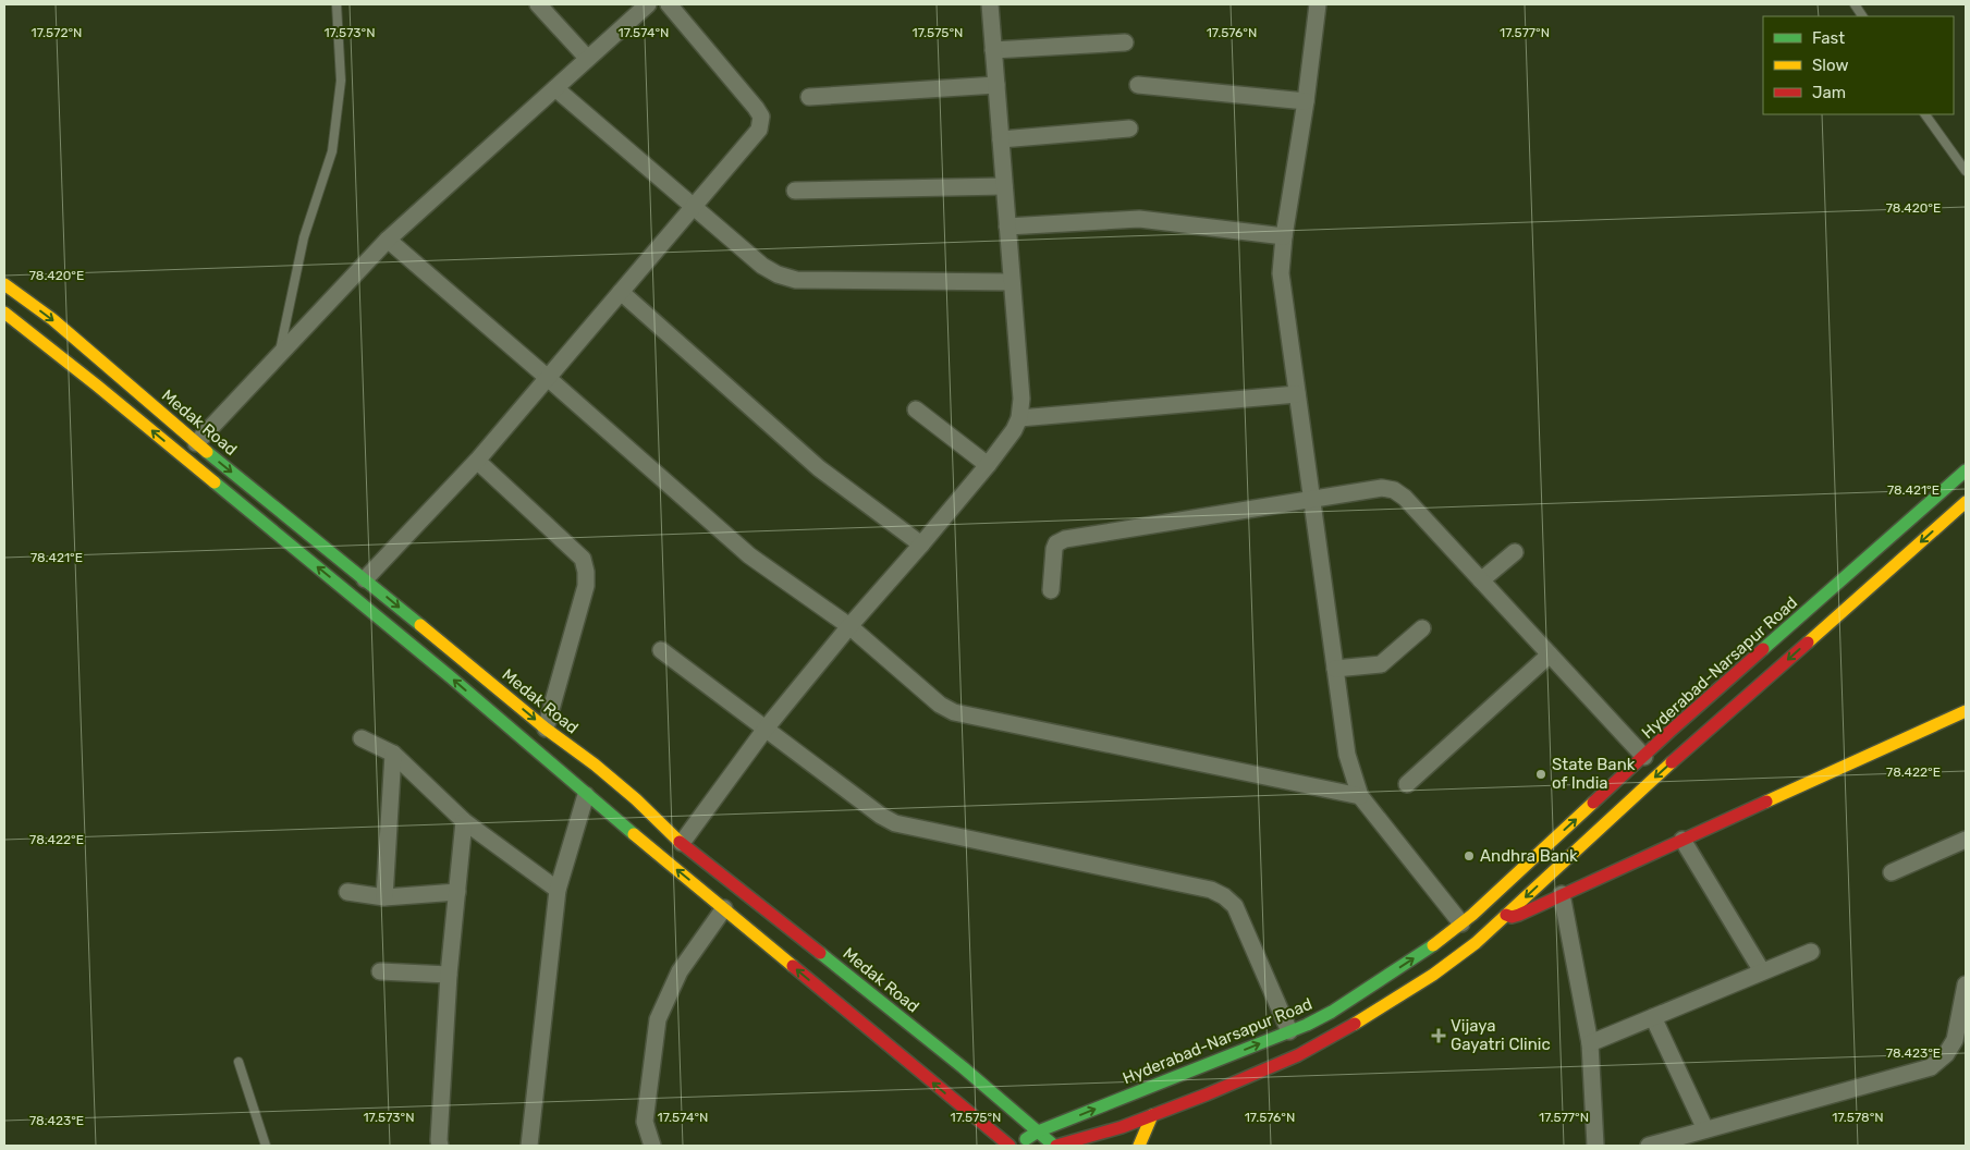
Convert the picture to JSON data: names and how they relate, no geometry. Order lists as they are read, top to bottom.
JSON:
{
  "streets": {
    "main road": ["Medak Road", "Hyderabad-Narsapur Road"]
  },
  "crossings": [
    ["Medak Road", "Hyderabad-Narsapur Road"]
  ],
  "places": {
    "other": ["State Bank of India", "Andhra Bank"],
    "health": ["Vijaya Gayatri Clinic"]
  },
  "legend": ["Fast", "Slow", "Jam"],
  "coordinates": [
    "17.572°N",
    "17.573°N",
    "17.574°N",
    "17.575°N",
    "17.576°N",
    "17.577°N",
    "78.420°E",
    "78.421°E",
    "78.422°E",
    "78.423°E",
    "17.578°N"
  ]
}
